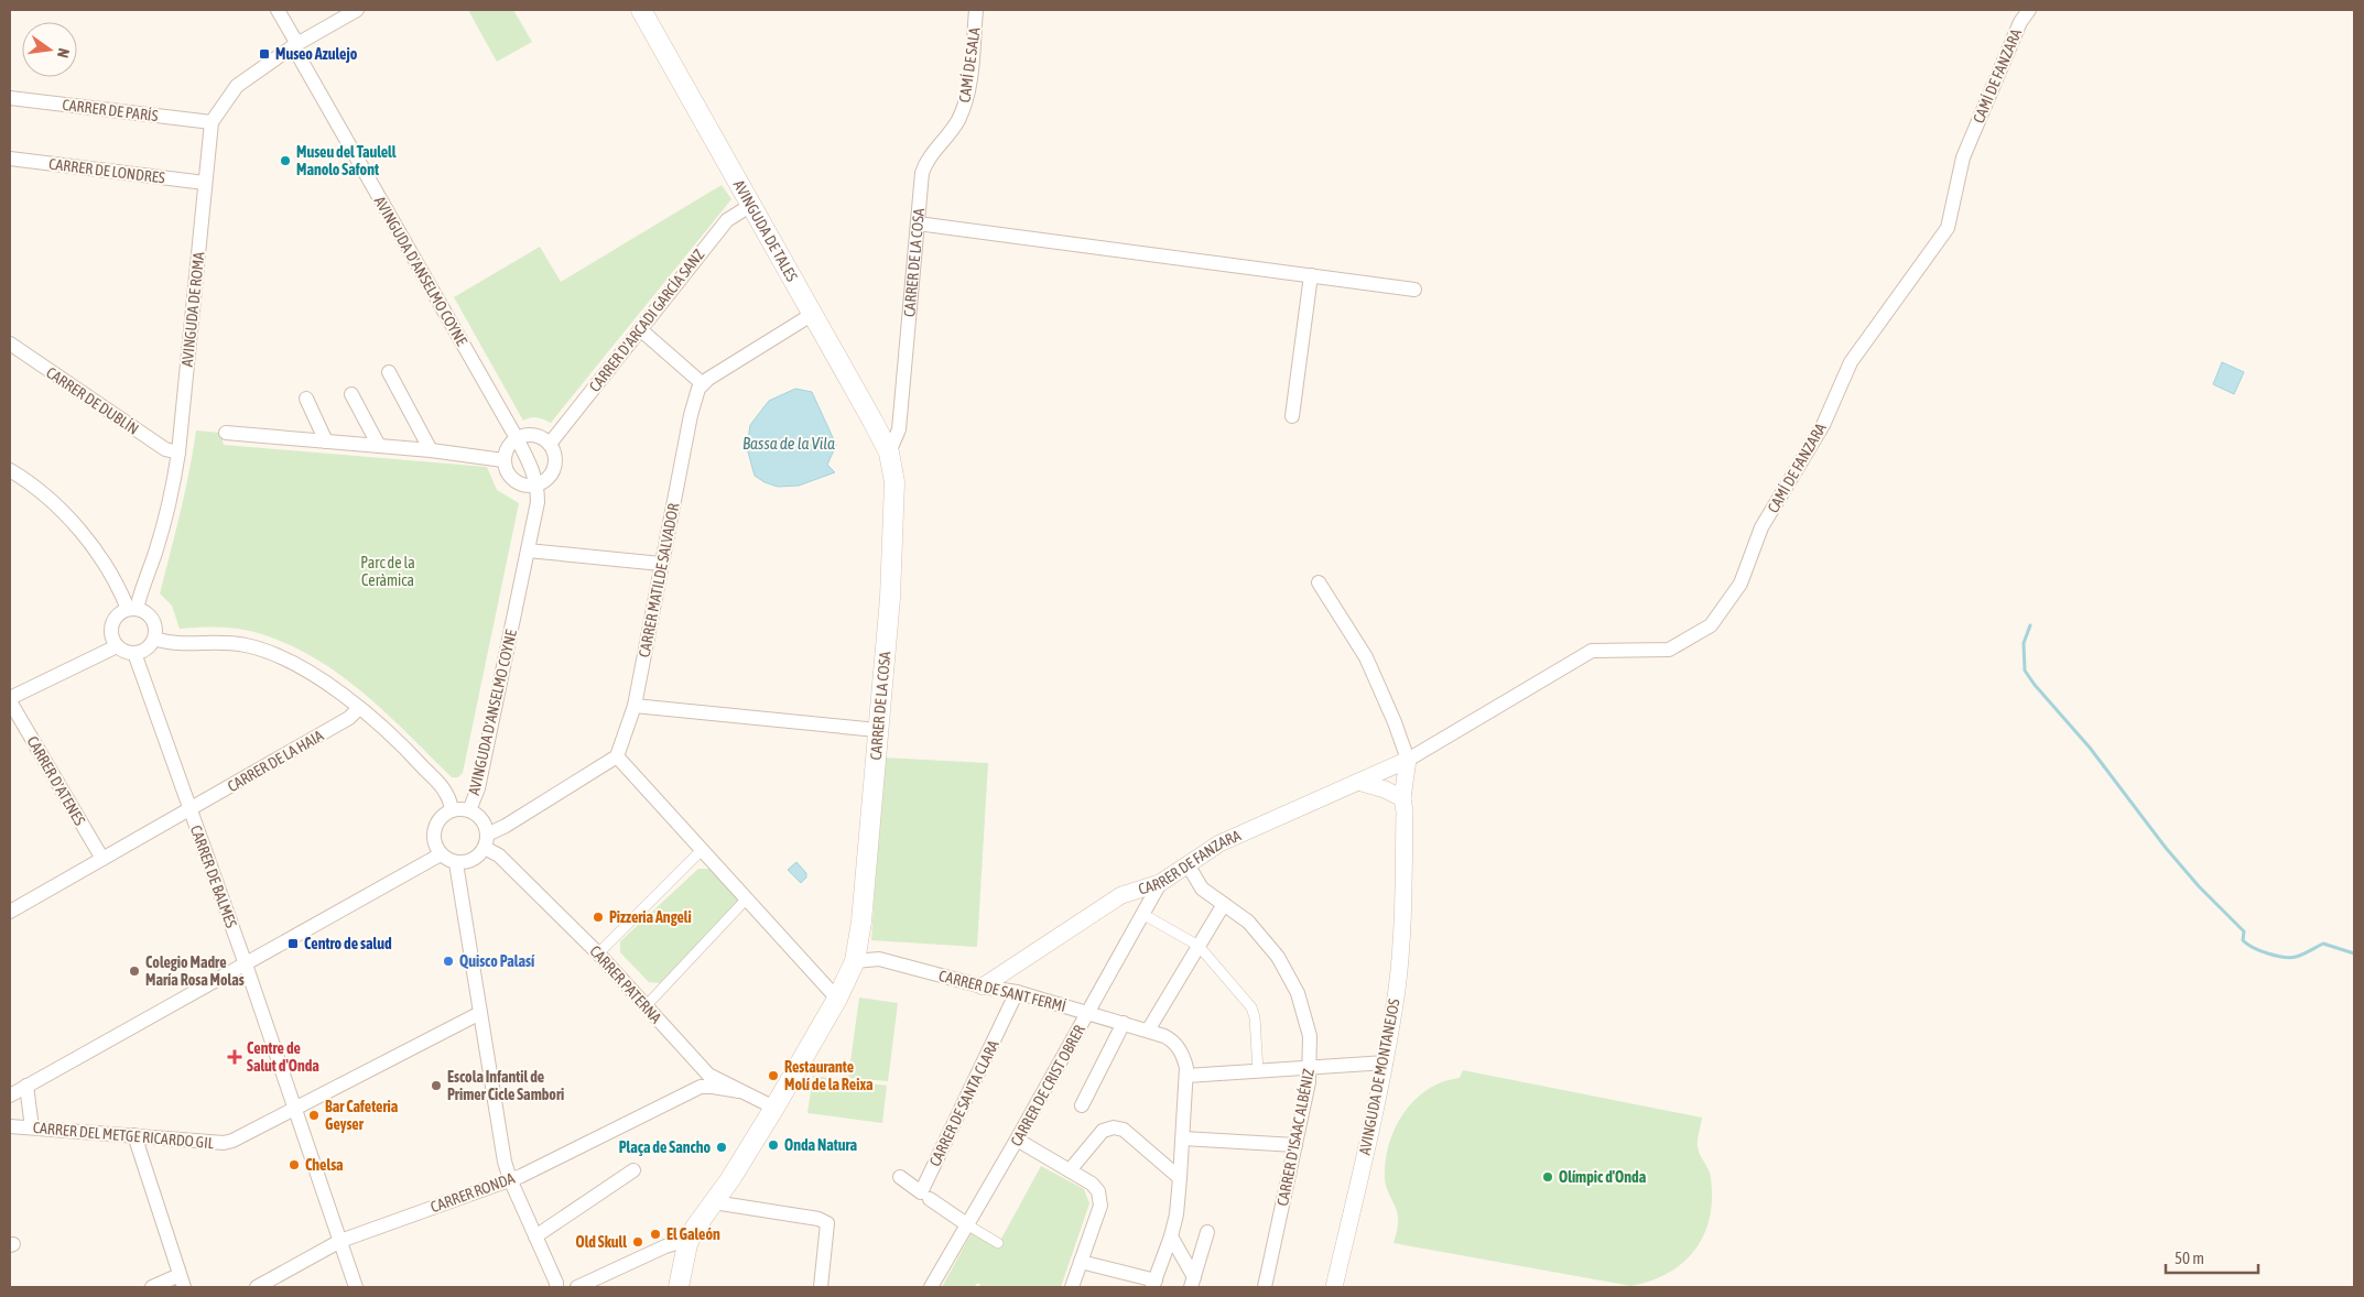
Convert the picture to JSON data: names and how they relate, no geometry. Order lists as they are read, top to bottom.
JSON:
{
  "streets": {
    "main road": ["AVINGUDA DE TALES", "CARRER DE LA COSA"],
    "street": [
      "CAMÍ DE SALA",
      "CAMÍ DE FANZARA",
      "CARRER DE PARÍS",
      "CARRER DE LONDRES",
      "AVINGUDA D'ANSELMO COYNE",
      "AVINGUDA DE ROMA",
      "CARRER D'ARCADI GARCÍA SANZ",
      "CARRER DE DUBLÍN",
      "CARRER MATILDE SALVADOR",
      "CARRER DE LA HAIA",
      "CARRER D'ATENES",
      "CARRER DE FANZARA",
      "CARRER DE BALMES",
      "CARRER PATERNA",
      "CARRER DE SANT FERMÍ",
      "AVINGUDA DE MONTANEJOS",
      "CARRER DE CRIST OBRER",
      "CARRER DE SANTA CLARA",
      "CARRER DEL METGE RICARDO GIL",
      "CARRER D'ISAAC ALBÉNIZ",
      "CARRER RONDA"
    ]
  },
  "crossings": [
    ["CAMÍ DE SALA", "CARRER DE LA COSA"],
    ["CAMÍ DE FANZARA", "CARRER DE FANZARA"],
    ["CAMÍ DE FANZARA", "AVINGUDA DE MONTANEJOS"],
    ["CARRER DE PARÍS", "AVINGUDA DE ROMA"],
    ["CARRER DE LONDRES", "AVINGUDA DE ROMA"],
    ["AVINGUDA DE TALES", "CARRER DE LA COSA"],
    ["AVINGUDA DE TALES", "CARRER D'ARCADI GARCÍA SANZ"],
    ["CARRER DE LA COSA", "CARRER PATERNA"],
    ["CARRER DE LA COSA", "CARRER DE SANT FERMÍ"],
    ["AVINGUDA D'ANSELMO COYNE", "AVINGUDA DE ROMA"],
    ["AVINGUDA D'ANSELMO COYNE", "CARRER PATERNA"],
    ["AVINGUDA DE ROMA", "CARRER DE DUBLÍN"],
    ["AVINGUDA DE ROMA", "CARRER DE BALMES"],
    ["CARRER DE LA HAIA", "CARRER D'ATENES"],
    ["CARRER DE LA HAIA", "CARRER DE BALMES"],
    ["CARRER DE FANZARA", "CARRER DE SANT FERMÍ"],
    ["CARRER DE FANZARA", "AVINGUDA DE MONTANEJOS"],
    ["CARRER DE FANZARA", "CARRER DE CRIST OBRER"],
    ["CARRER DE FANZARA", "CARRER D'ISAAC ALBÉNIZ"],
    ["CARRER DE BALMES", "CARRER DEL METGE RICARDO GIL"],
    ["CARRER DE BALMES", "CARRER RONDA"],
    ["CARRER PATERNA", "CARRER RONDA"],
    ["CARRER DE SANT FERMÍ", "CARRER DE CRIST OBRER"],
    ["CARRER DE SANT FERMÍ", "CARRER DE SANTA CLARA"]
  ],
  "water": ["Bassa de la Vila"],
  "parks": ["Parc de la Ceràmica"],
  "places": {
    "transit": ["Museo Azulejo", "Centro de salud"],
    "other": [
      "Museu del Taulell Manolo Safont",
      "Pizzeria Angeli",
      "Quisco Palasí",
      "Colegio Madre María Rosa Molas",
      "Restaurante Molí de la Reixa",
      "Escola Infantil de Primer Cicle Sambori",
      "Bar Cafeteria Geyser",
      "Onda Natura",
      "Plaça de Sancho",
      "Chelsa",
      "Olímpic d'Onda",
      "El Galeón",
      "Old Skull"
    ],
    "health": ["Centre de Salut d'Onda"]
  },
  "scale_bar": "50 m",
  "north": "right"
}
